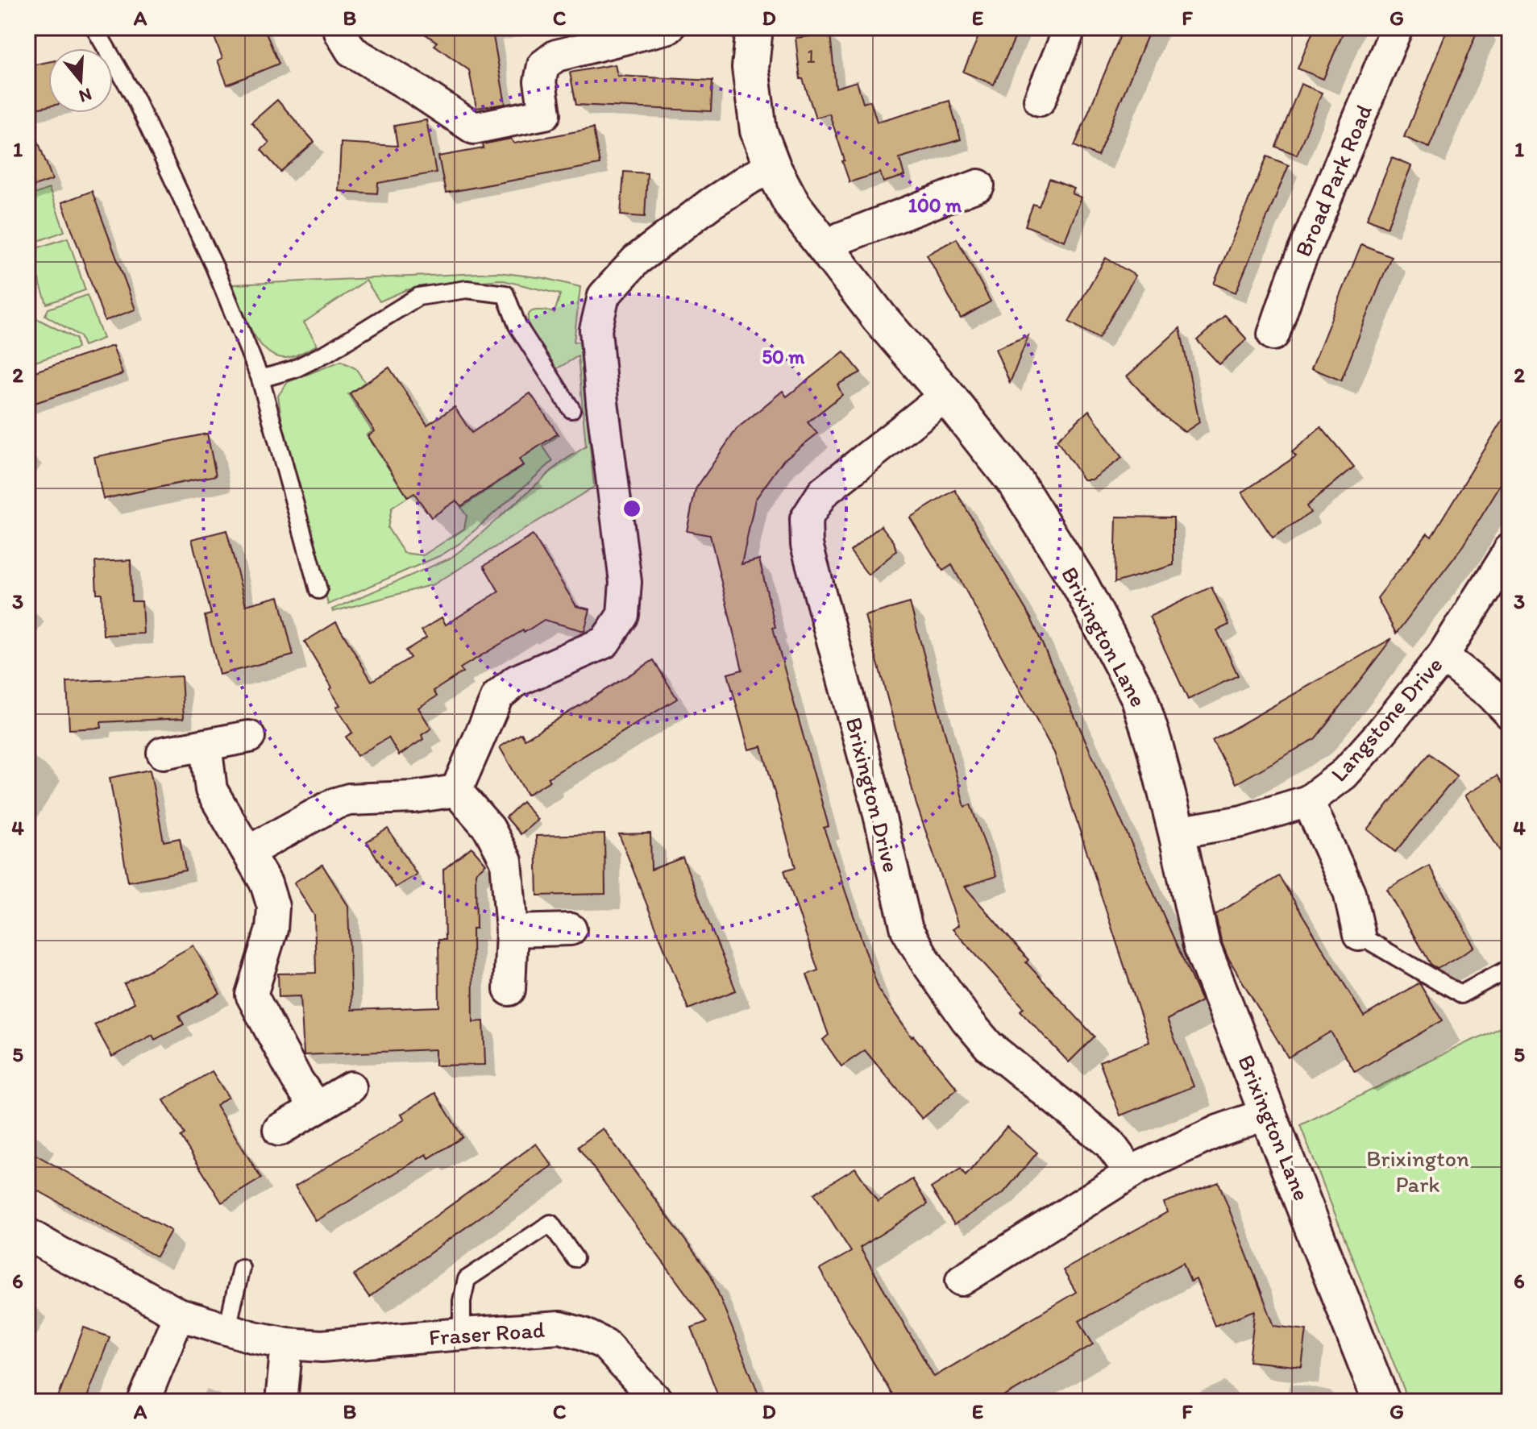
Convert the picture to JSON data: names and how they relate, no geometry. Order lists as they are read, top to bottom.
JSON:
{
  "streets": {
    "street": [
      "Broad Park Road",
      "Brixington Lane",
      "Langstone Drive",
      "Brixington Drive",
      "Fraser Road"
    ]
  },
  "crossings": [
    ["Brixington Lane", "Langstone Drive"],
    ["Brixington Lane", "Brixington Drive"]
  ],
  "parks": ["Brixington Park"],
  "house_numbers": ["1"],
  "north": "bottom",
  "grid": {
    "columns": [
      "A",
      "B",
      "C",
      "D",
      "E",
      "F",
      "G"
    ],
    "rows": [
      "1",
      "2",
      "3",
      "4",
      "5",
      "6"
    ]
  },
  "rings": ["100 m", "50 m"]
}
